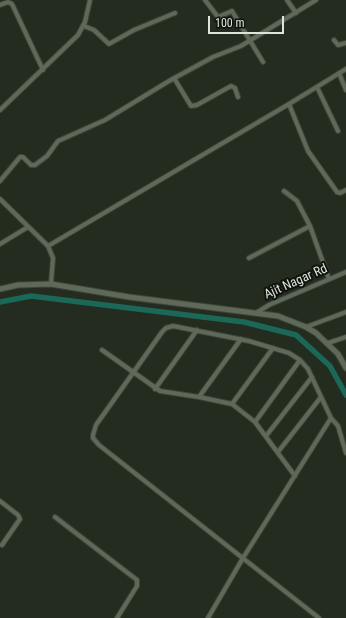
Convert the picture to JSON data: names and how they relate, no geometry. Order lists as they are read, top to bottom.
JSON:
{
  "streets": {
    "street": ["Ajit Nagar Rd"]
  },
  "scale_bar": "100 m"
}
